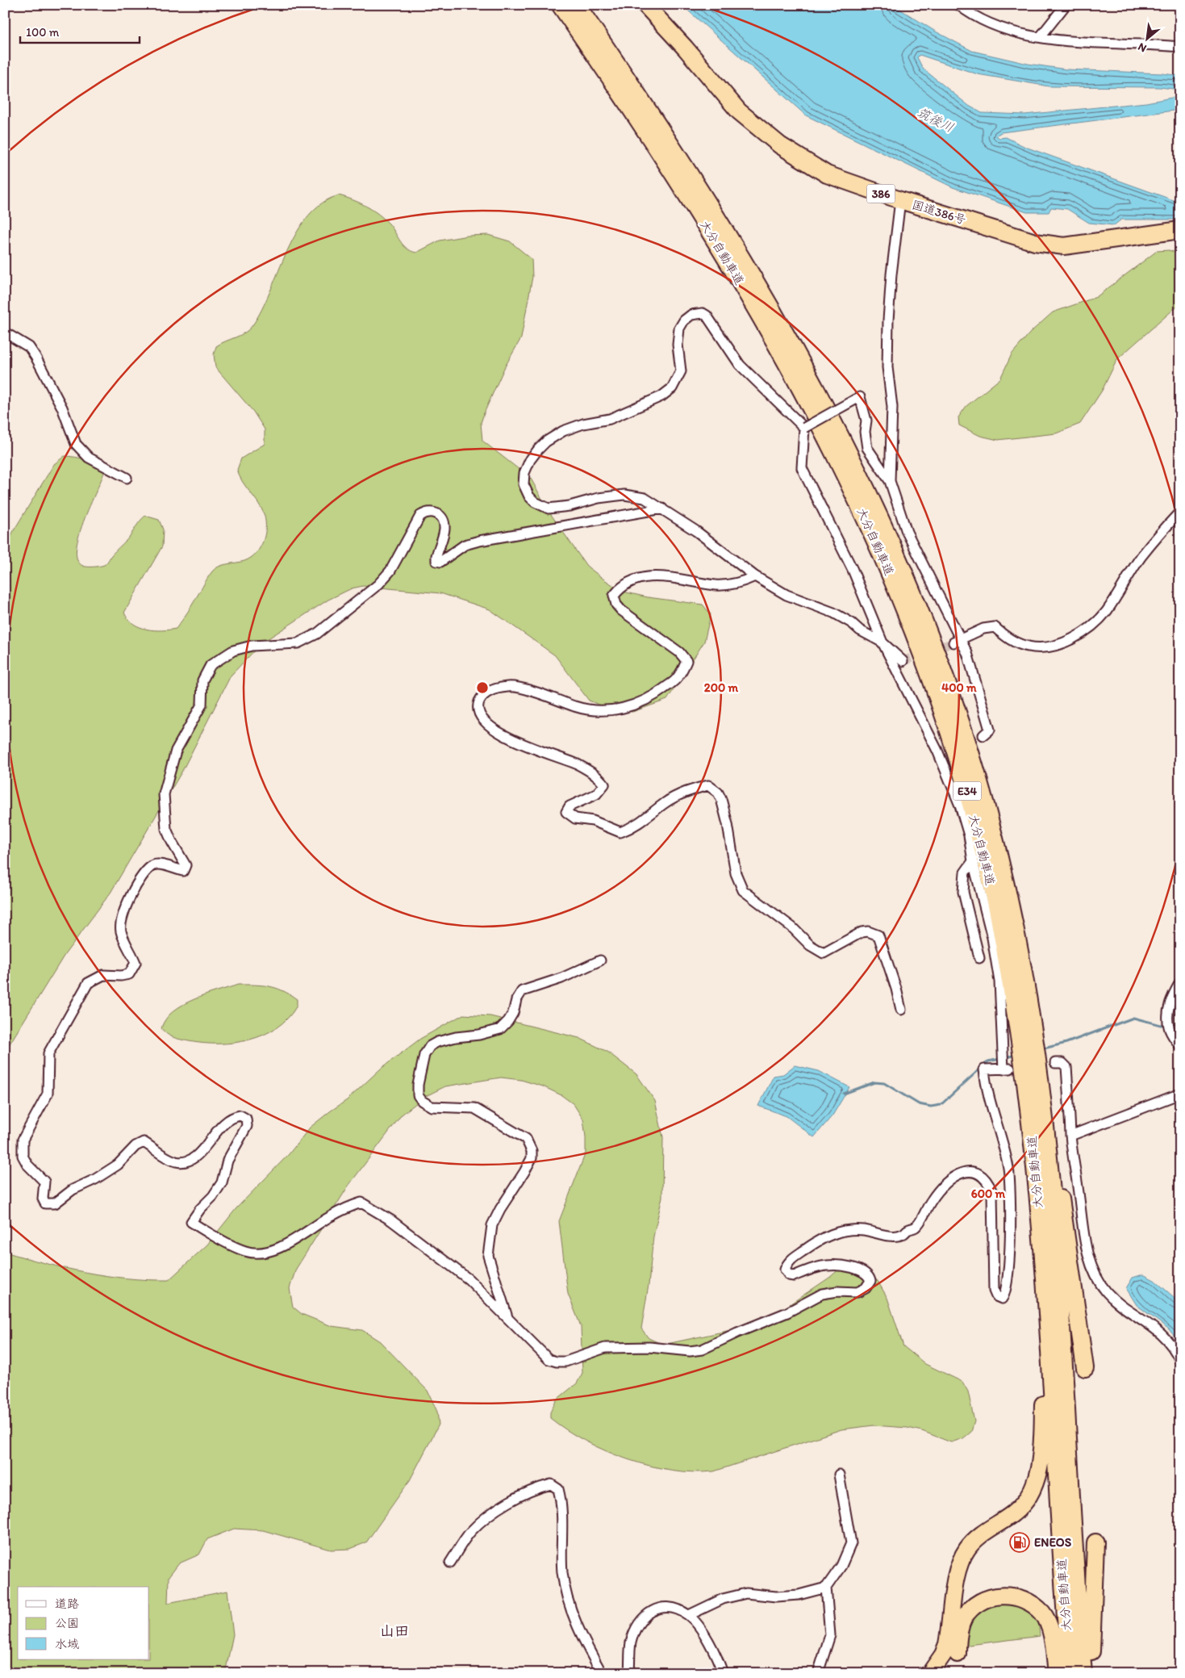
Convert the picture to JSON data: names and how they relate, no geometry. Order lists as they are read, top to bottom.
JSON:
{
  "streets": {
    "highway": [
      "386",
      "国道386号",
      "大分自動車道",
      "E34"
    ]
  },
  "districts": ["山田"],
  "water": ["筑後川"],
  "places": {
    "fuel station": ["ENEOS"]
  },
  "legend": ["道路", "公園", "水域"],
  "scale_bar": "100 m",
  "north": "bottom left",
  "rings": ["200 m", "400 m", "600 m"]
}
